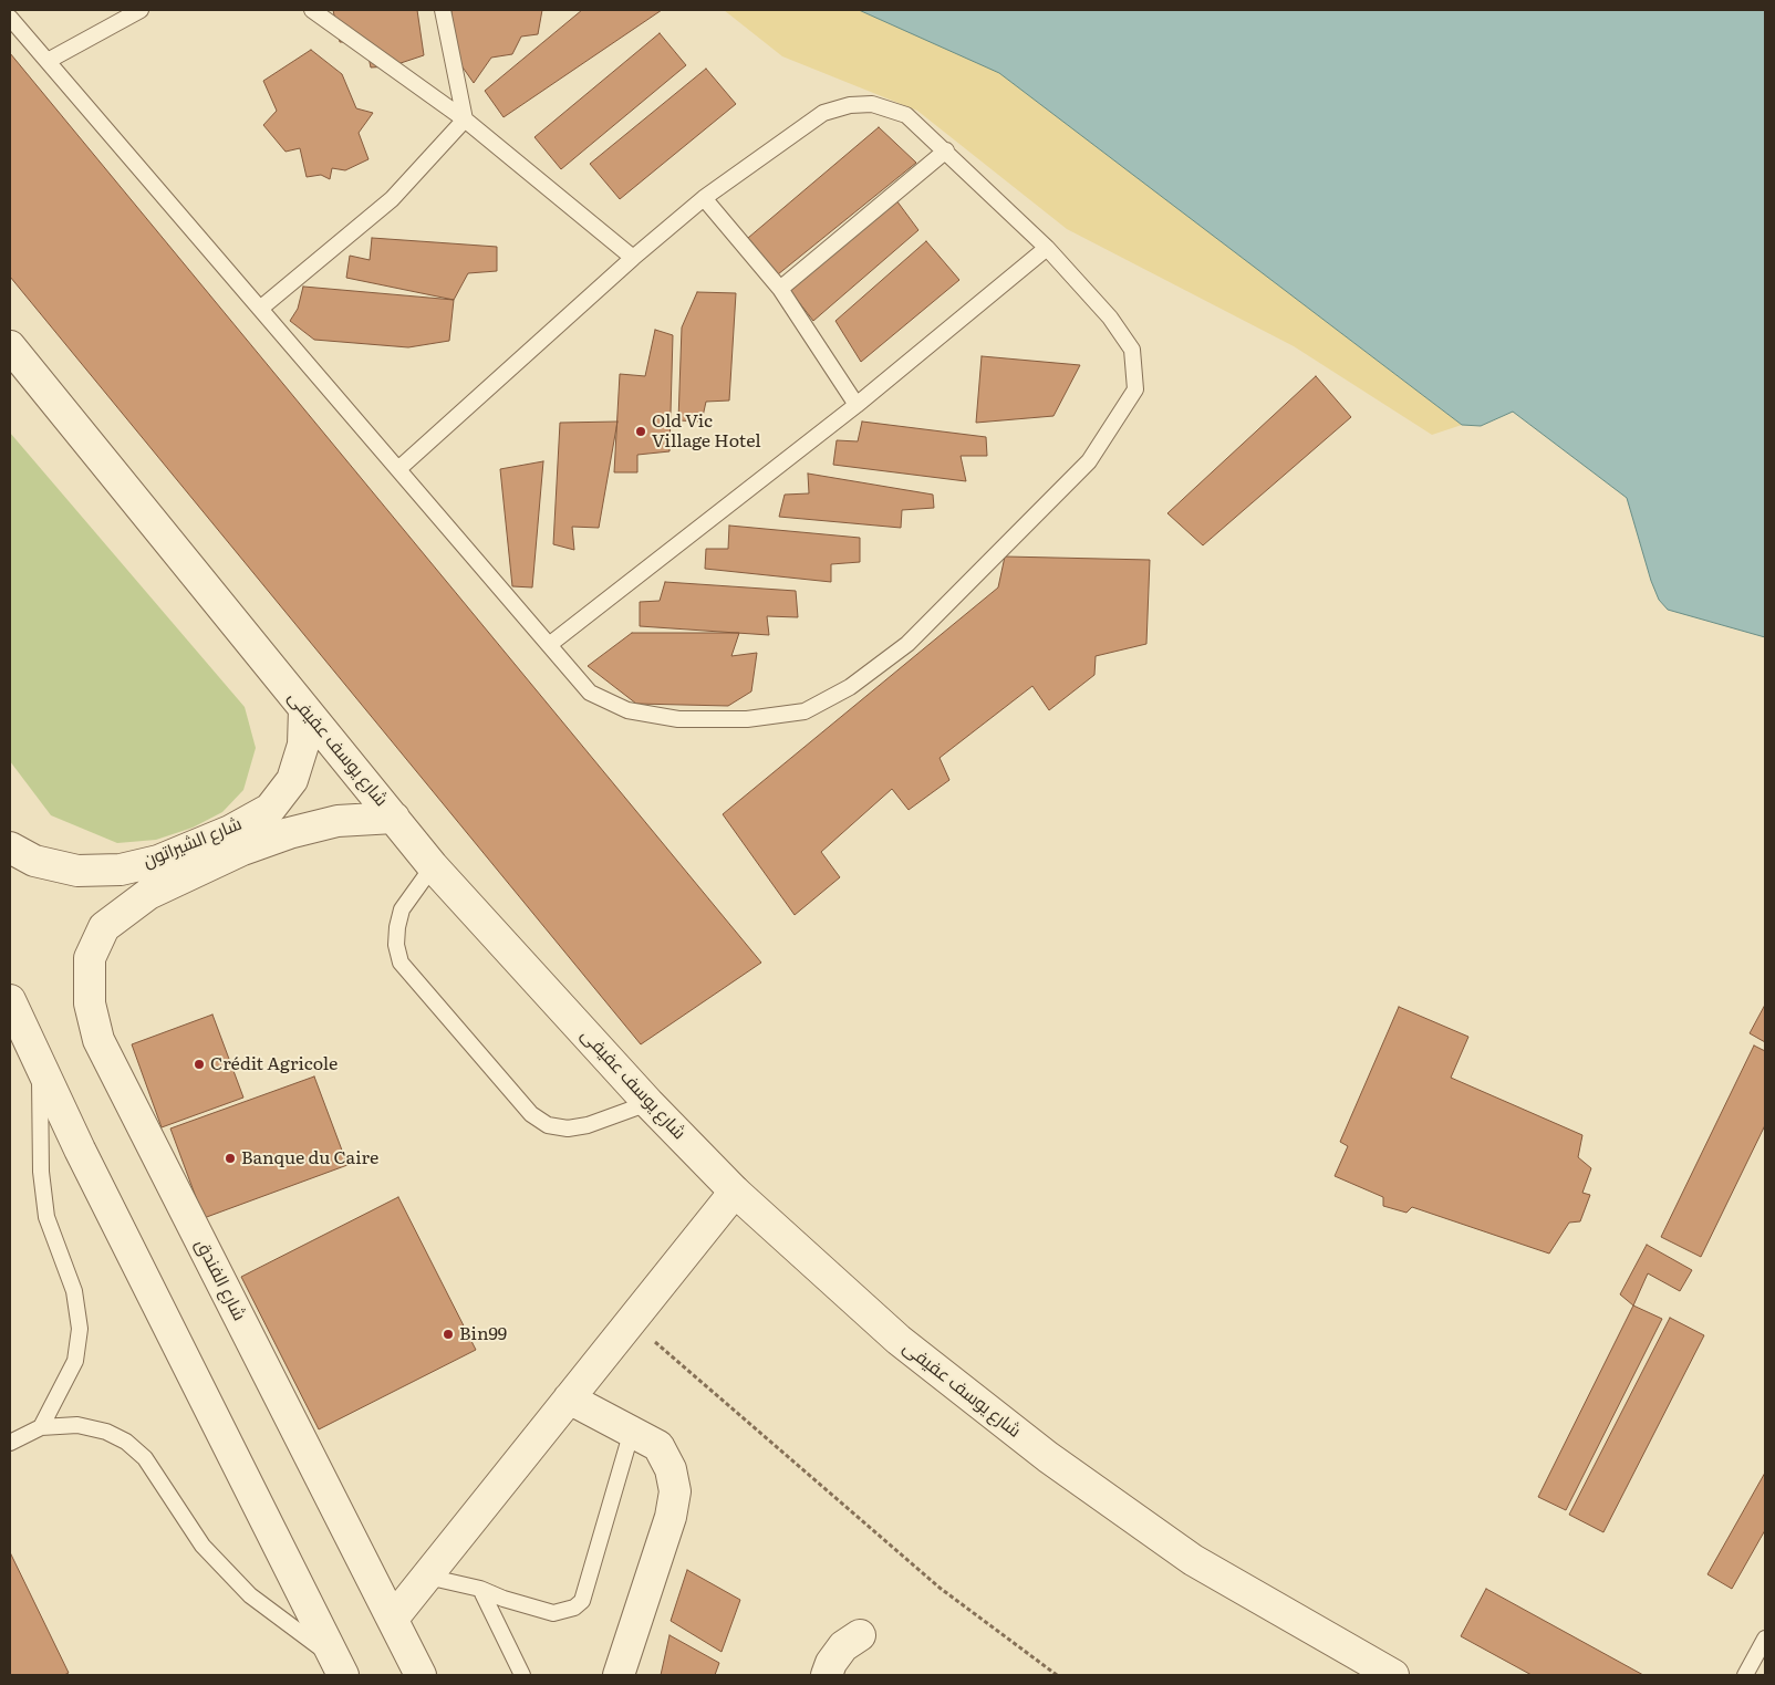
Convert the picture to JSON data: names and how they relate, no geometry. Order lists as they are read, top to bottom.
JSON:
{
  "streets": {
    "street": ["شارع يوسف عفيفى", "شارع الشيراتون", "شارع الفندق"]
  },
  "crossings": [
    ["شارع يوسف عفيفى", "شارع الشيراتون"],
    ["شارع الشيراتون", "شارع الفندق"]
  ],
  "places": [
    "Old Vic Village Hotel",
    "Crédit Agricole",
    "Banque du Caire",
    "Bin99"
  ]
}
